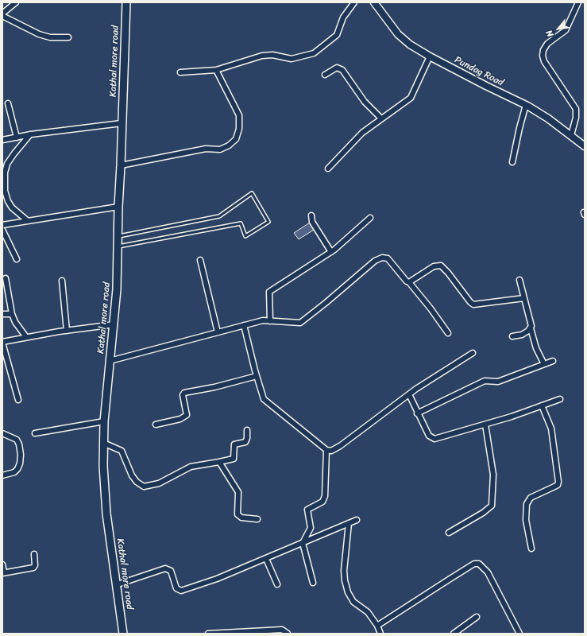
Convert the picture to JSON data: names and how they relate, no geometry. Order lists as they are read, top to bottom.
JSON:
{
  "streets": {
    "main road": ["Kathal more road"],
    "street": ["Pundag Road"]
  },
  "north": "bottom left"
}
